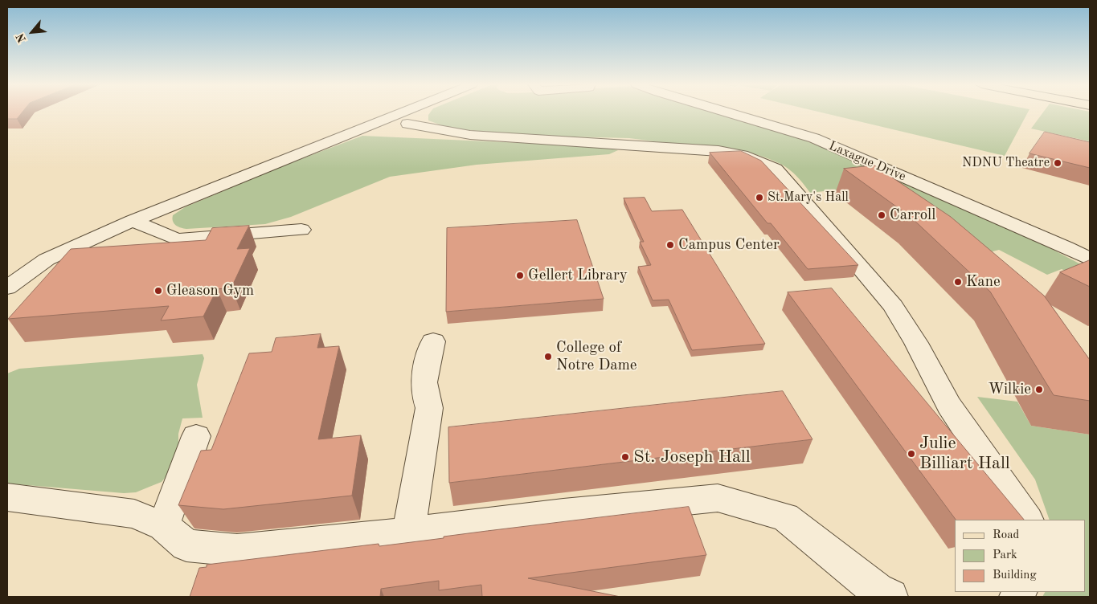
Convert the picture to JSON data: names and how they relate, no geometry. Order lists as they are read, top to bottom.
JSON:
{
  "streets": {
    "street": ["Laxague Drive"]
  },
  "places": [
    "NDNU Theatre",
    "St.Mary's Hall",
    "Carroll",
    "Campus Center",
    "Gellert Library",
    "Kane",
    "Gleason Gym",
    "College of Notre Dame",
    "Wilkie",
    "Julie Billiart Hall",
    "St. Joseph Hall"
  ],
  "legend": ["Road", "Park", "Building"],
  "north": "bottom left"
}
